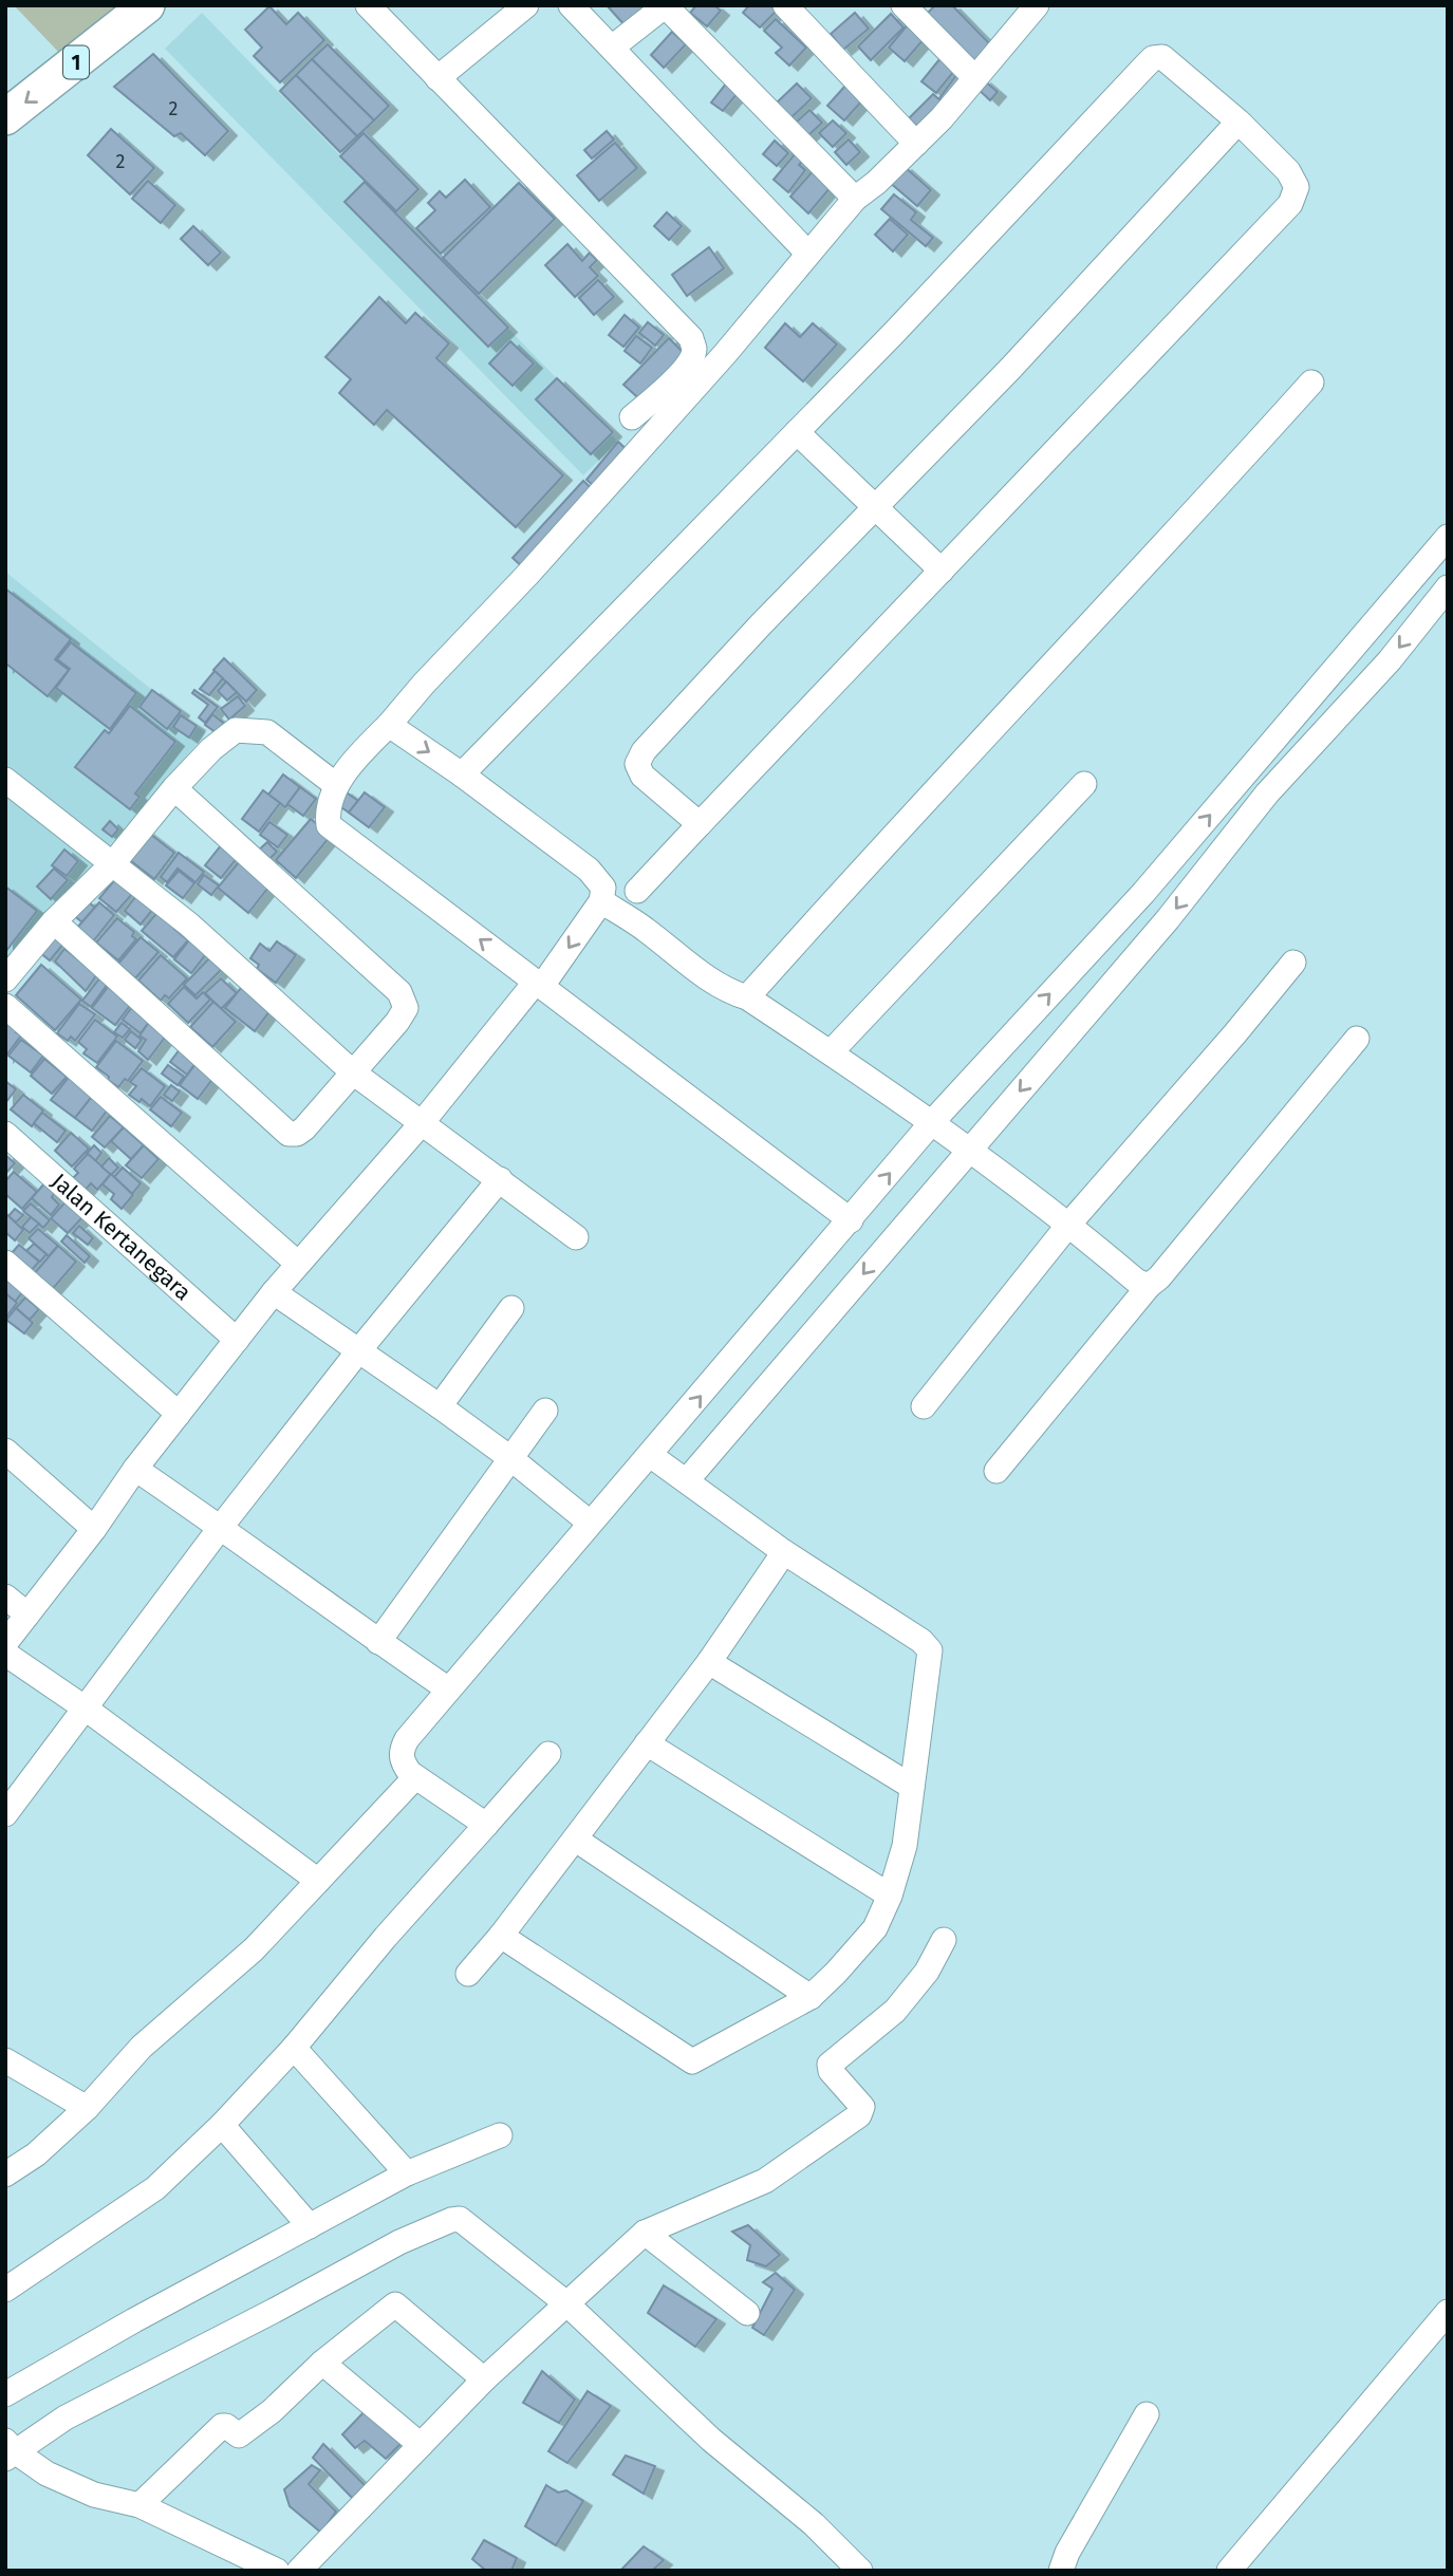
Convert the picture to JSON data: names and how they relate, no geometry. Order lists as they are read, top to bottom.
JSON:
{
  "streets": {
    "highway": ["1"],
    "street": ["Jalan Kertanegara"]
  },
  "house_numbers": ["2", "2"]
}
